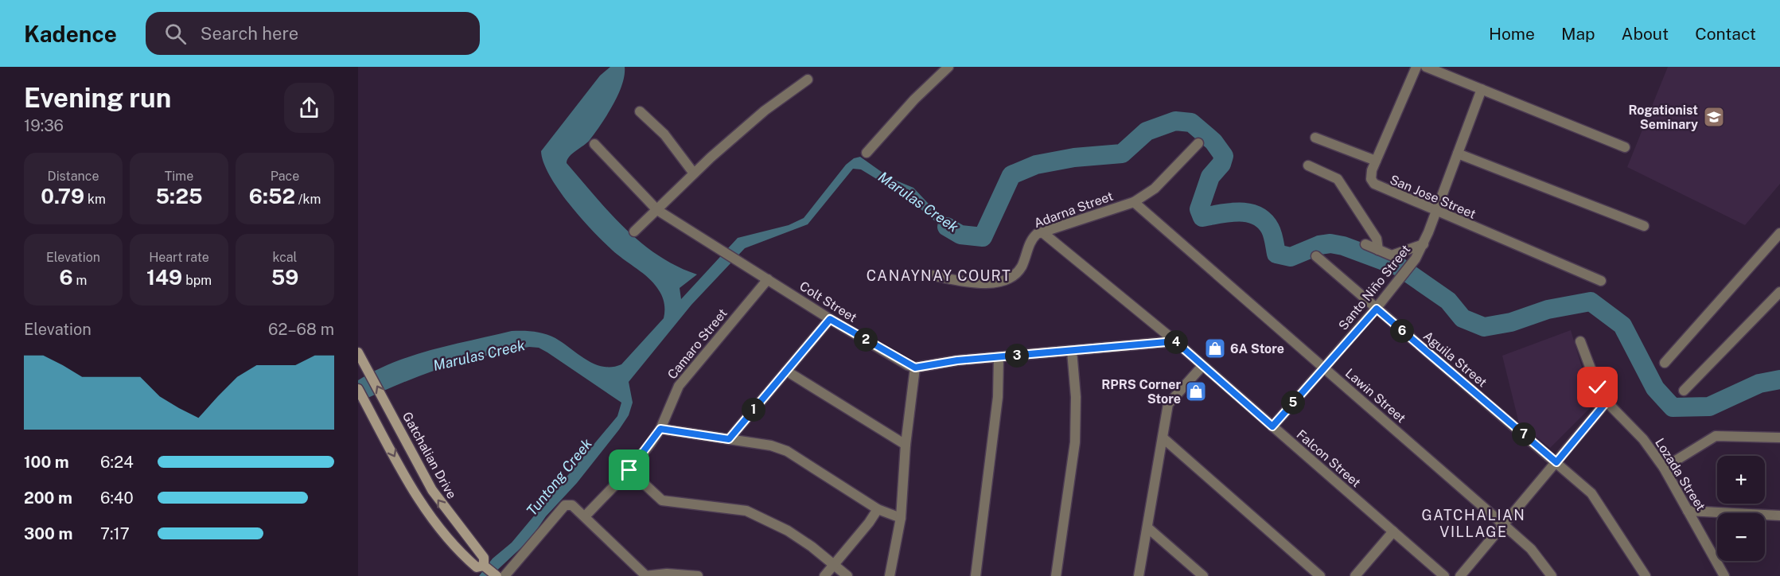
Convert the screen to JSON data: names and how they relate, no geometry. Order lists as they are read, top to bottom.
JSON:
{
  "streets": {
    "street": [
      "San Jose Street",
      "Adarna Street",
      "Santo Niño Street",
      "Colt Street",
      "Camaro Street",
      "Aguila Street",
      "Lawin Street",
      "Gatchalian Drive",
      "Falcon Street",
      "Lozada Street"
    ]
  },
  "crossings": [
    ["San Jose Street", "Santo Niño Street"],
    ["Adarna Street", "Lawin Street"],
    ["Adarna Street", "Falcon Street"],
    ["Santo Niño Street", "Aguila Street"],
    ["Santo Niño Street", "Lawin Street"],
    ["Santo Niño Street", "Falcon Street"],
    ["Colt Street", "Camaro Street"]
  ],
  "districts": ["CANAYNAY COURT", "GATCHALIAN VILLAGE"],
  "water": ["Marulas Creek", "Tuntong Creek"],
  "places": {
    "school or university": ["Rogationist Seminary"],
    "shop": ["6A Store", "RPRS Corner Store"]
  },
  "page": {
    "header": "Kadence",
    "search": "Search here",
    "nav": [
      "Home",
      "Map",
      "About",
      "Contact"
    ],
    "heading": ["Evening run", "19:36"],
    "stats": [
      ["Distance", "0.79 km"],
      ["Time", "5:25"],
      ["Pace", "6:52 /km"],
      ["Elevation", "6 m"],
      ["Heart rate", "149 bpm"],
      ["kcal", "59"]
    ],
    "chart": ["Elevation", "62–68 m"],
    "pins": [
      "6",
      "2",
      "4",
      "3",
      "5",
      "1",
      "7"
    ],
    "list": [
      {
        "name": "100 m",
        "note": "6:24"
      },
      {
        "name": "200 m",
        "note": "6:40"
      },
      {
        "name": "300 m",
        "note": "7:17"
      }
    ],
    "map_buttons": ["+", "−"]
  }
}
